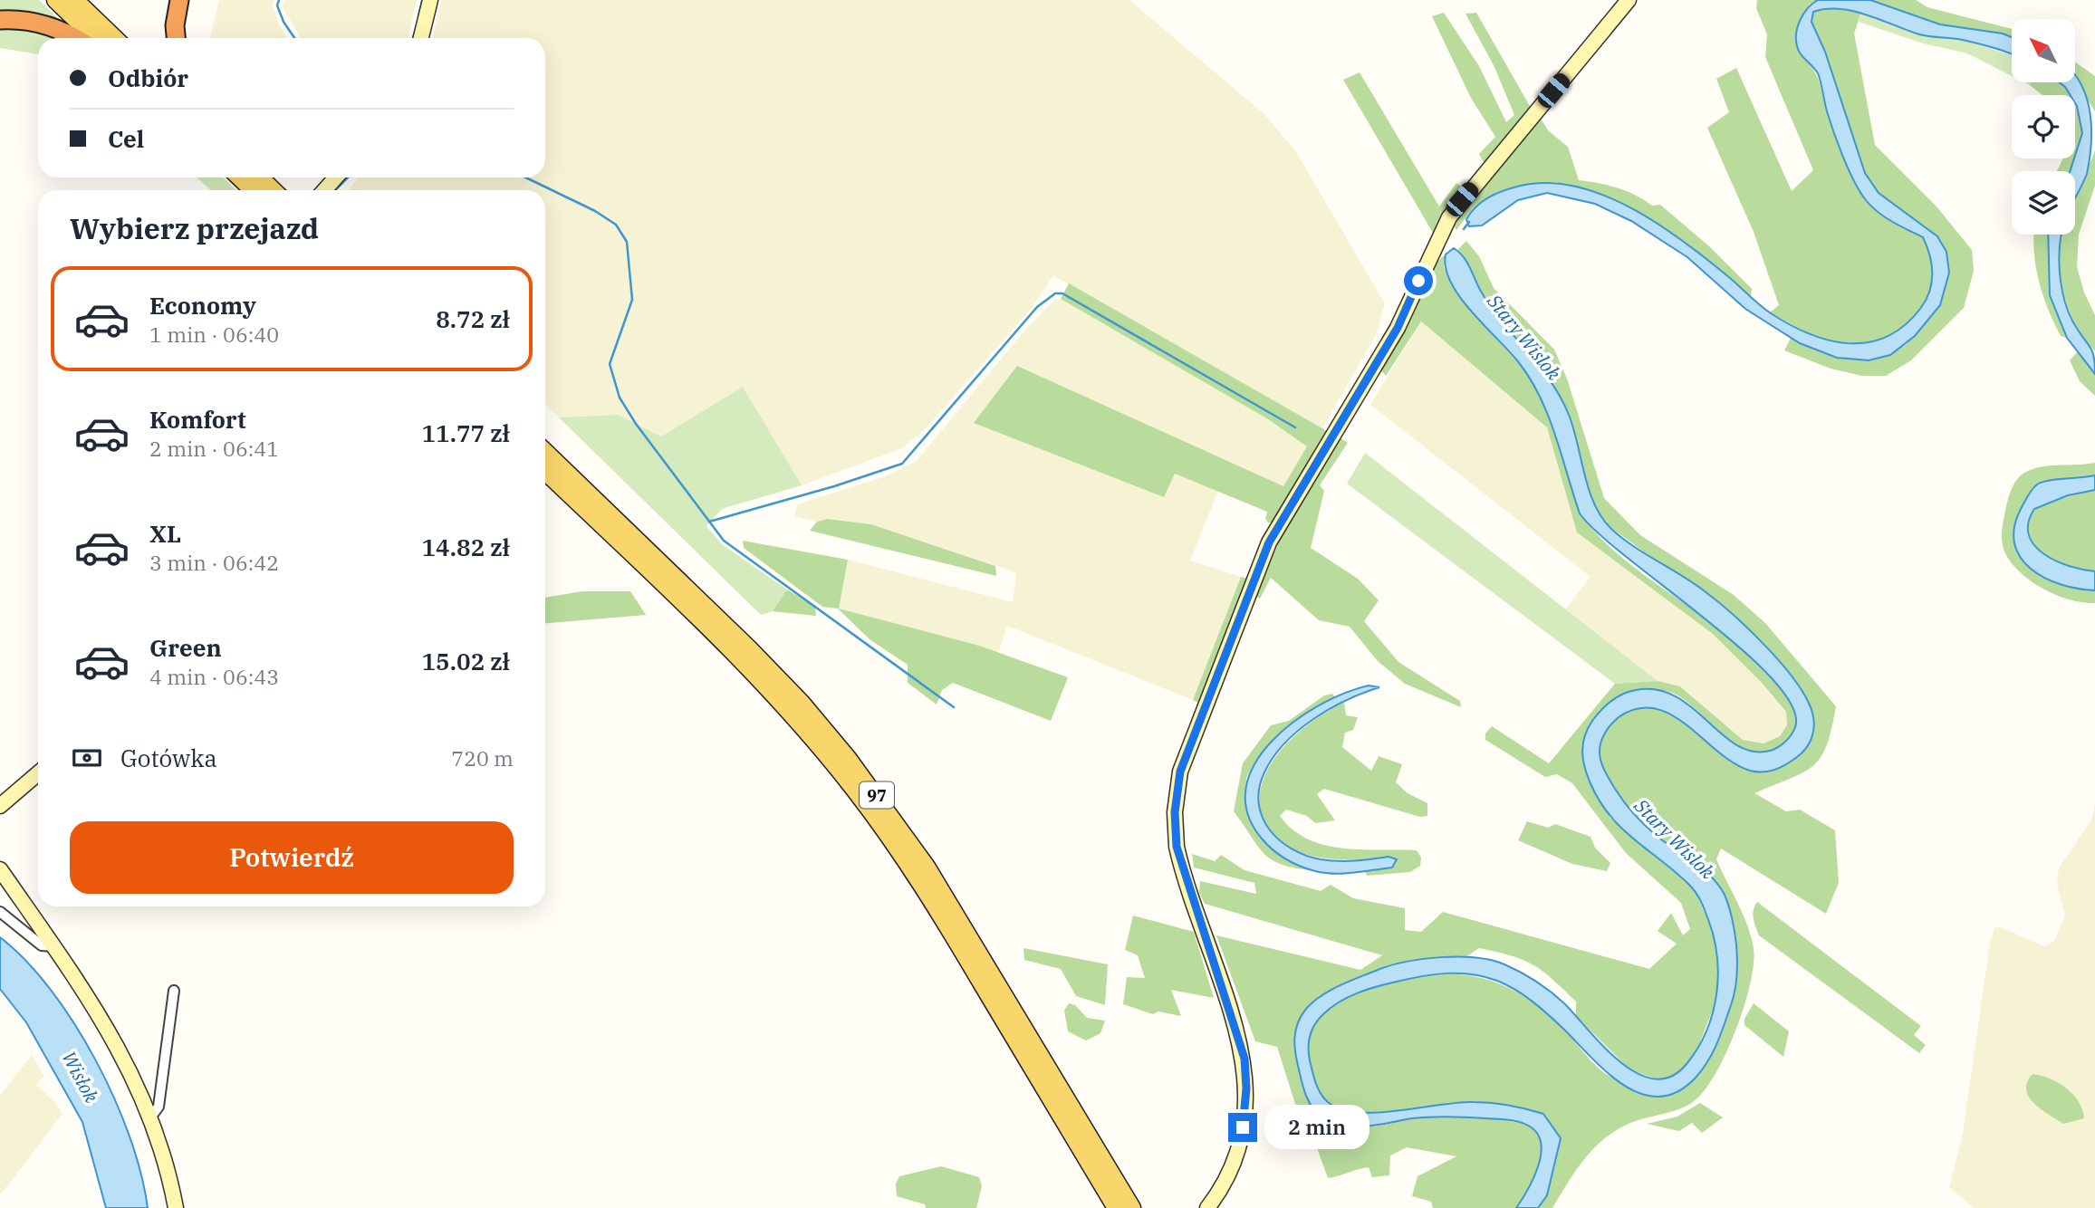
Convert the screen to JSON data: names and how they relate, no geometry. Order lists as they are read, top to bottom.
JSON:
{
  "streets": {
    "main road": ["97"]
  },
  "water": ["Stary Wislok", "Wisłok"],
  "north": "top left",
  "page": {
    "banner": ["Odbiór", "Cel"],
    "heading": "Wybierz przejazd",
    "list": [
      {
        "name": "Economy",
        "note": "1 min · 06:40",
        "value": "8.72 zł"
      },
      {
        "name": "Komfort",
        "note": "2 min · 06:41",
        "value": "11.77 zł"
      },
      {
        "name": "XL",
        "note": "3 min · 06:42",
        "value": "14.82 zł"
      },
      {
        "name": "Green",
        "note": "4 min · 06:43",
        "value": "15.02 zł"
      }
    ],
    "pay": ["Gotówka", "720 m"],
    "buttons": "Potwierdź",
    "bubble": "2 min"
  }
}
